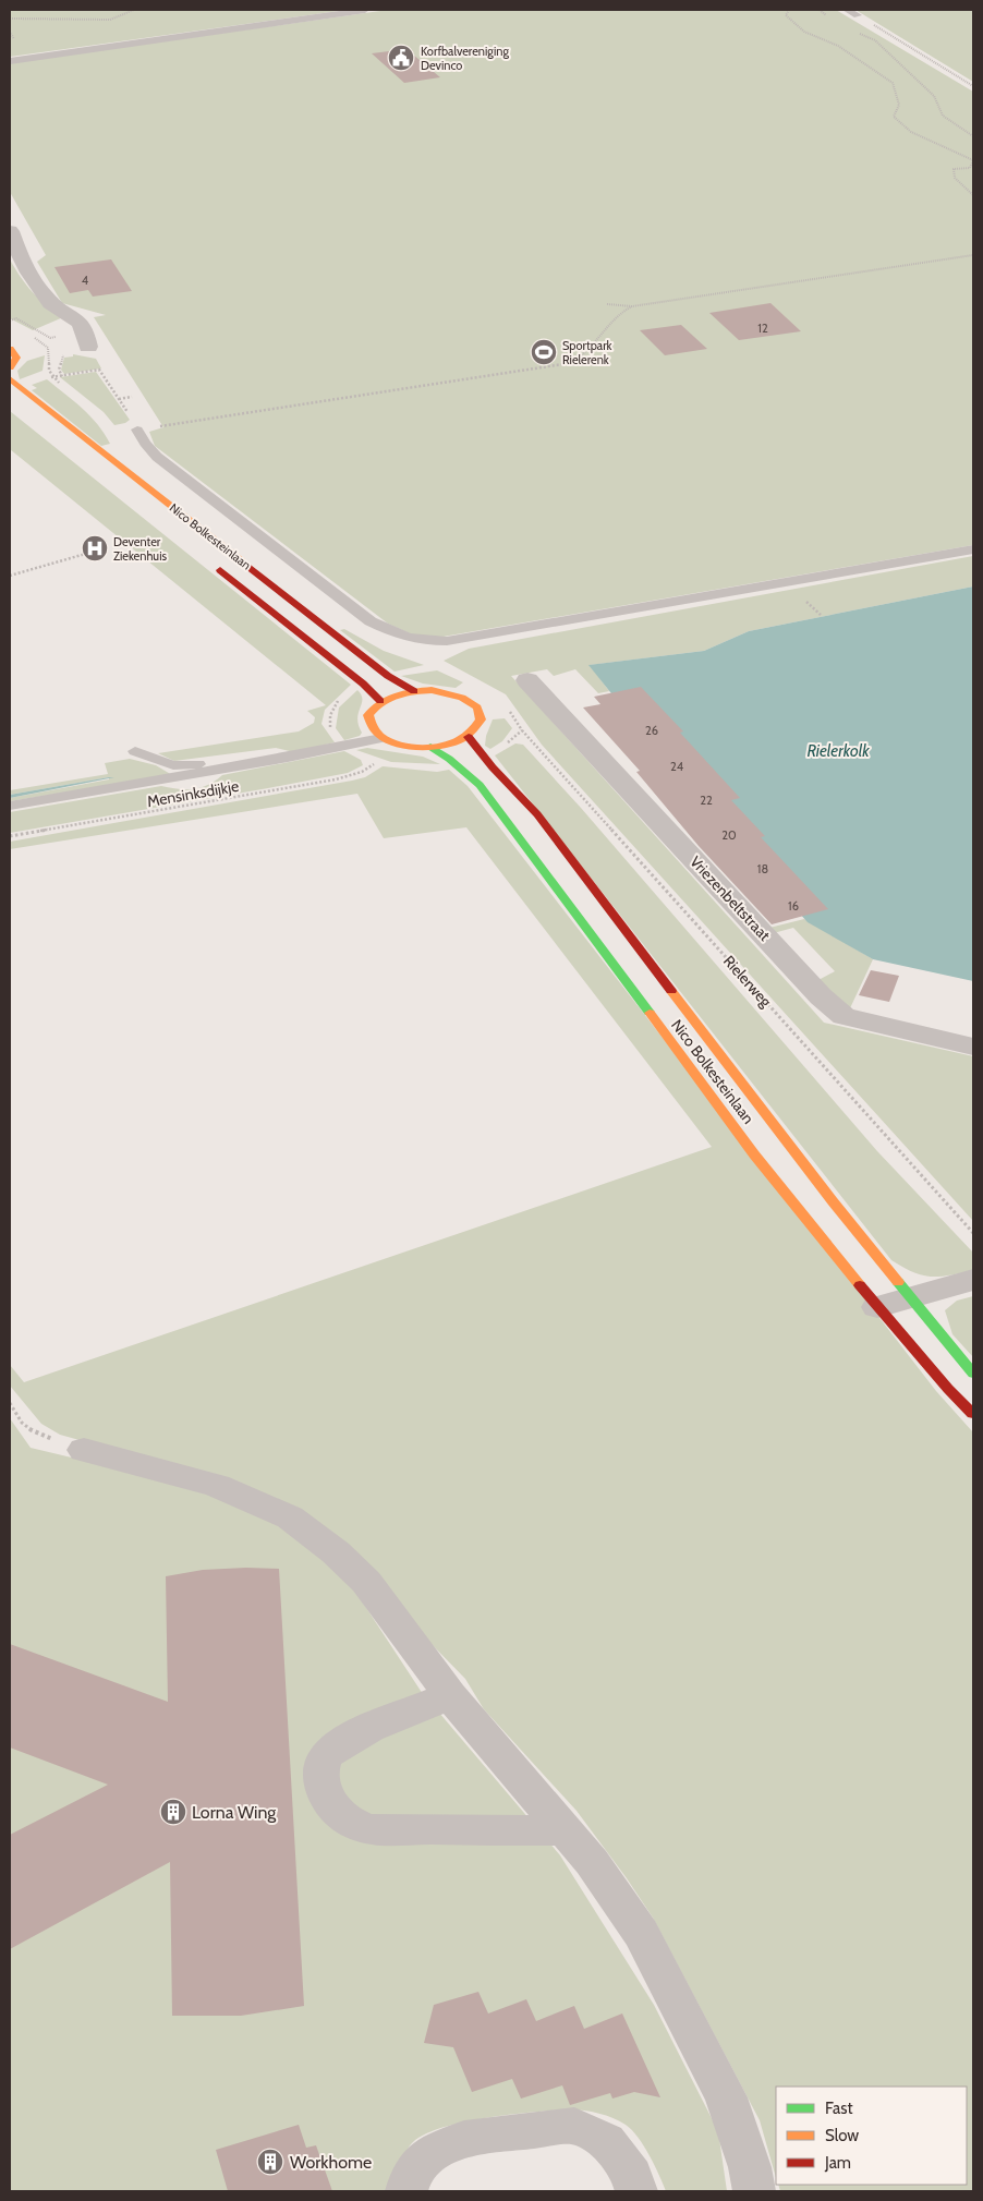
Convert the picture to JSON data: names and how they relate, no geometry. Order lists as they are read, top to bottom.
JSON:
{
  "streets": {
    "street": ["Nico Bolkesteinlaan", "Vriezenbeltstraat"],
    "path": ["Mensinksdijkje", "Rielerweg"]
  },
  "water": ["Rielerkolk"],
  "places": {
    "public building": ["Korfbalvereniging Devinco"],
    "sports": ["Sportpark Rielerenk"],
    "hospital": ["Deventer Ziekenhuis"],
    "building": ["Lorna Wing", "Workhome"]
  },
  "house_numbers": [
    "4",
    "12",
    "26",
    "24",
    "22",
    "20",
    "18",
    "16"
  ],
  "legend": ["Fast", "Slow", "Jam"]
}
